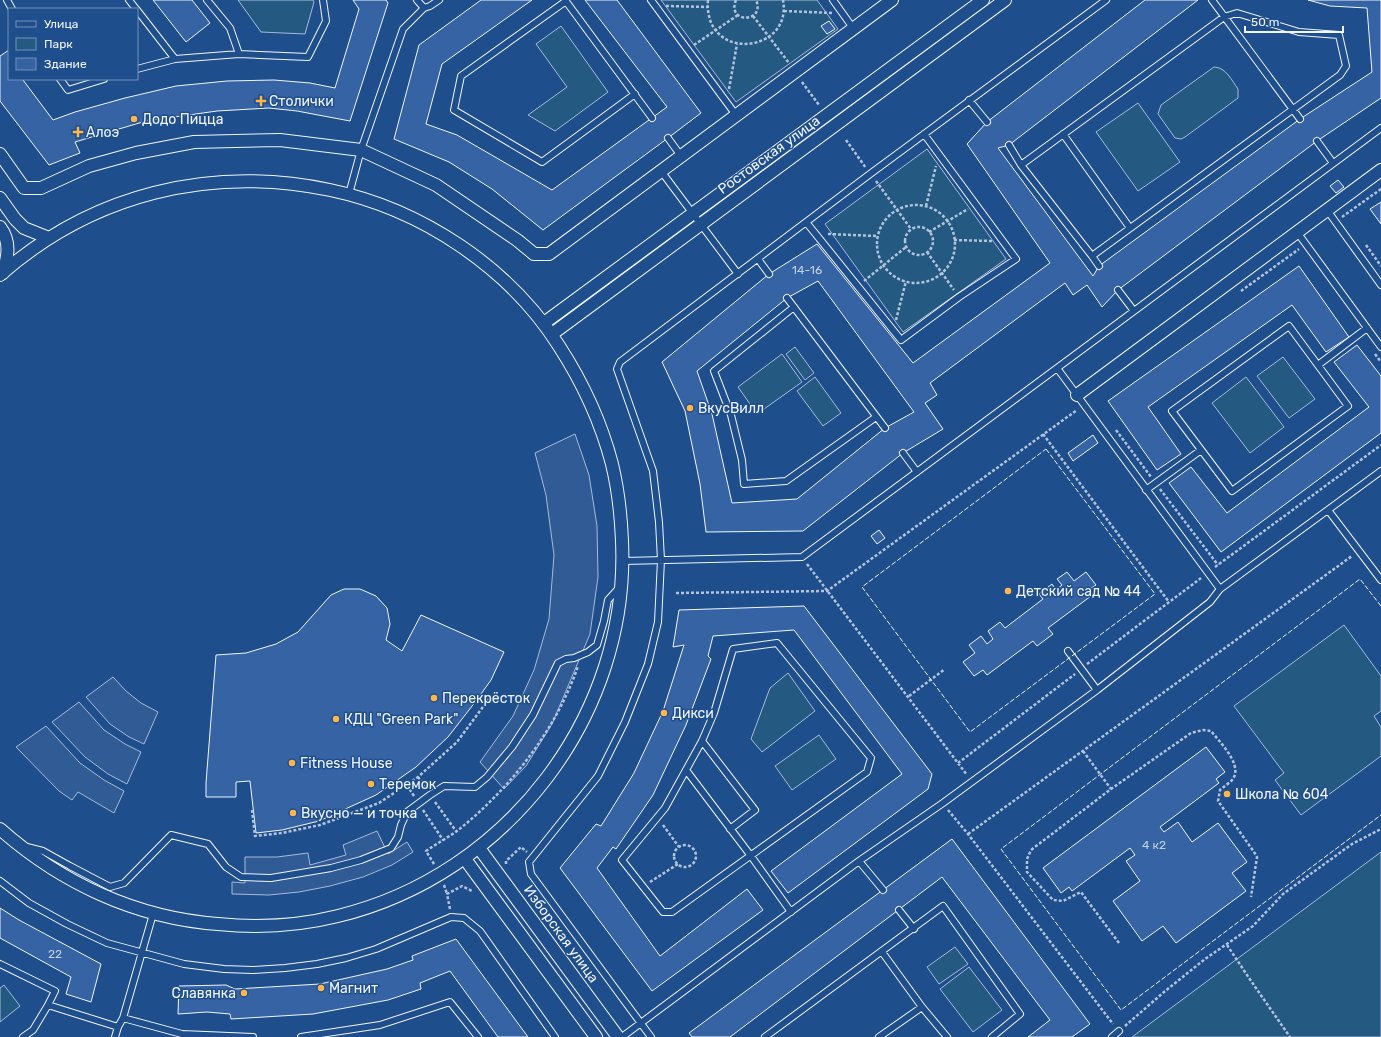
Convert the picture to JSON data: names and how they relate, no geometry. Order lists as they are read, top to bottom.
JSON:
{
  "streets": {
    "street": ["Ростовская улица", "Изборская улица"]
  },
  "places": {
    "health": ["Столички", "Алоэ"],
    "other": [
      "Додо Пицца",
      "ВкусВилл",
      "Детский сад № 44",
      "Перекрёсток",
      "Дикси",
      "КДЦ \"Green Park\"",
      "Fitness House",
      "Теремок",
      "Школа № 604",
      "Вкусно — и точка",
      "Магнит",
      "Славянка"
    ]
  },
  "house_numbers": ["14-16", "4 к2", "22"],
  "legend": ["Улица", "Парк", "Здание"],
  "scale_bar": "50 m"
}
